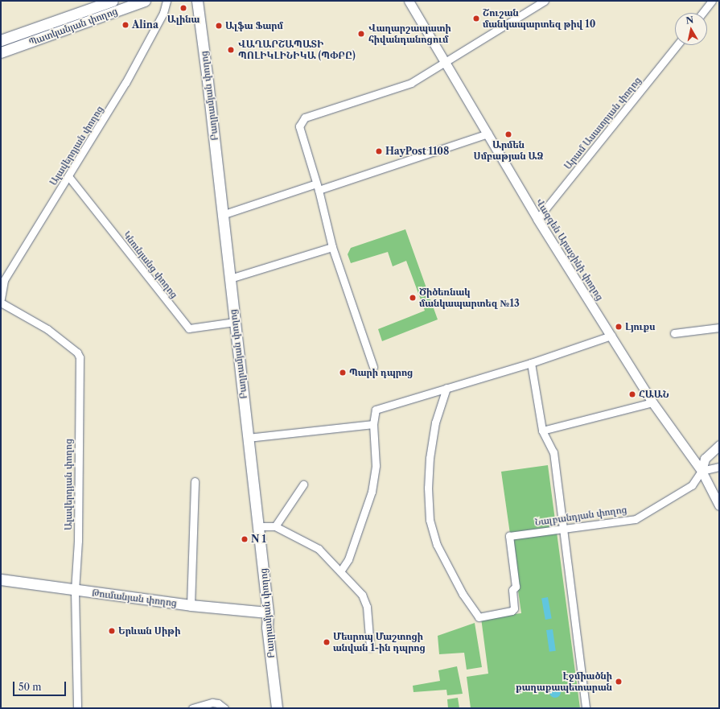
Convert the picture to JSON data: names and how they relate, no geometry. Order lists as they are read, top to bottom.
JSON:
{
  "streets": {
    "main road": ["Պատկանյան փողոց", "Բաղրամյան փողոց", "Թումանյան փողոց"],
    "street": [
      "Արամ Ասատրյան փողոց",
      "Ալավերդյան փողոց",
      "Վազգեն Արաջինի փողոց",
      "Կնունյանց փողոց",
      "Նալբանդյան փողոց"
    ]
  },
  "crossings": [
    ["Բաղրամյան փողոց", "Կնունյանց փողոց"],
    ["Բաղրամյան փողոց", "Թումանյան փողոց"],
    ["Արամ Ասատրյան փողոց", "Վազգեն Արաջինի փողոց"],
    ["Ալավերդյան փողոց", "Կնունյանց փողոց"],
    ["Ալավերդյան փողոց", "Թումանյան փողոց"],
    ["Վազգեն Արաջինի փողոց", "Նալբանդյան փողոց"]
  ],
  "places": [
    "Ալինա",
    "Շուշան մանկապարտեզ թիվ 10",
    "Alina",
    "Ալֆա Ֆարմ",
    "Վաղարշապատի հիվանդանոցում",
    "ՎԱՂԱՐՇԱՊԱՏԻ ՊՈԼԻԿԼԻՆԻԿԱ (ՊՓԲԸ)",
    "Արմեն Սմբաթյան ԱՁ",
    "HayPost 1108",
    "Ծիծեռնակ մանկապարտեզ №13",
    "Լյուքս",
    "Պարի դպրոց",
    "ՀԱԱՆ",
    "N 1",
    "Երևան Սիթի",
    "Մեսրոպ Մաշտոցի անվան 1-ին դպրոց",
    "Էջմիածնի քաղաքապետարան"
  ],
  "scale_bar": "50 m",
  "north": "top"
}
